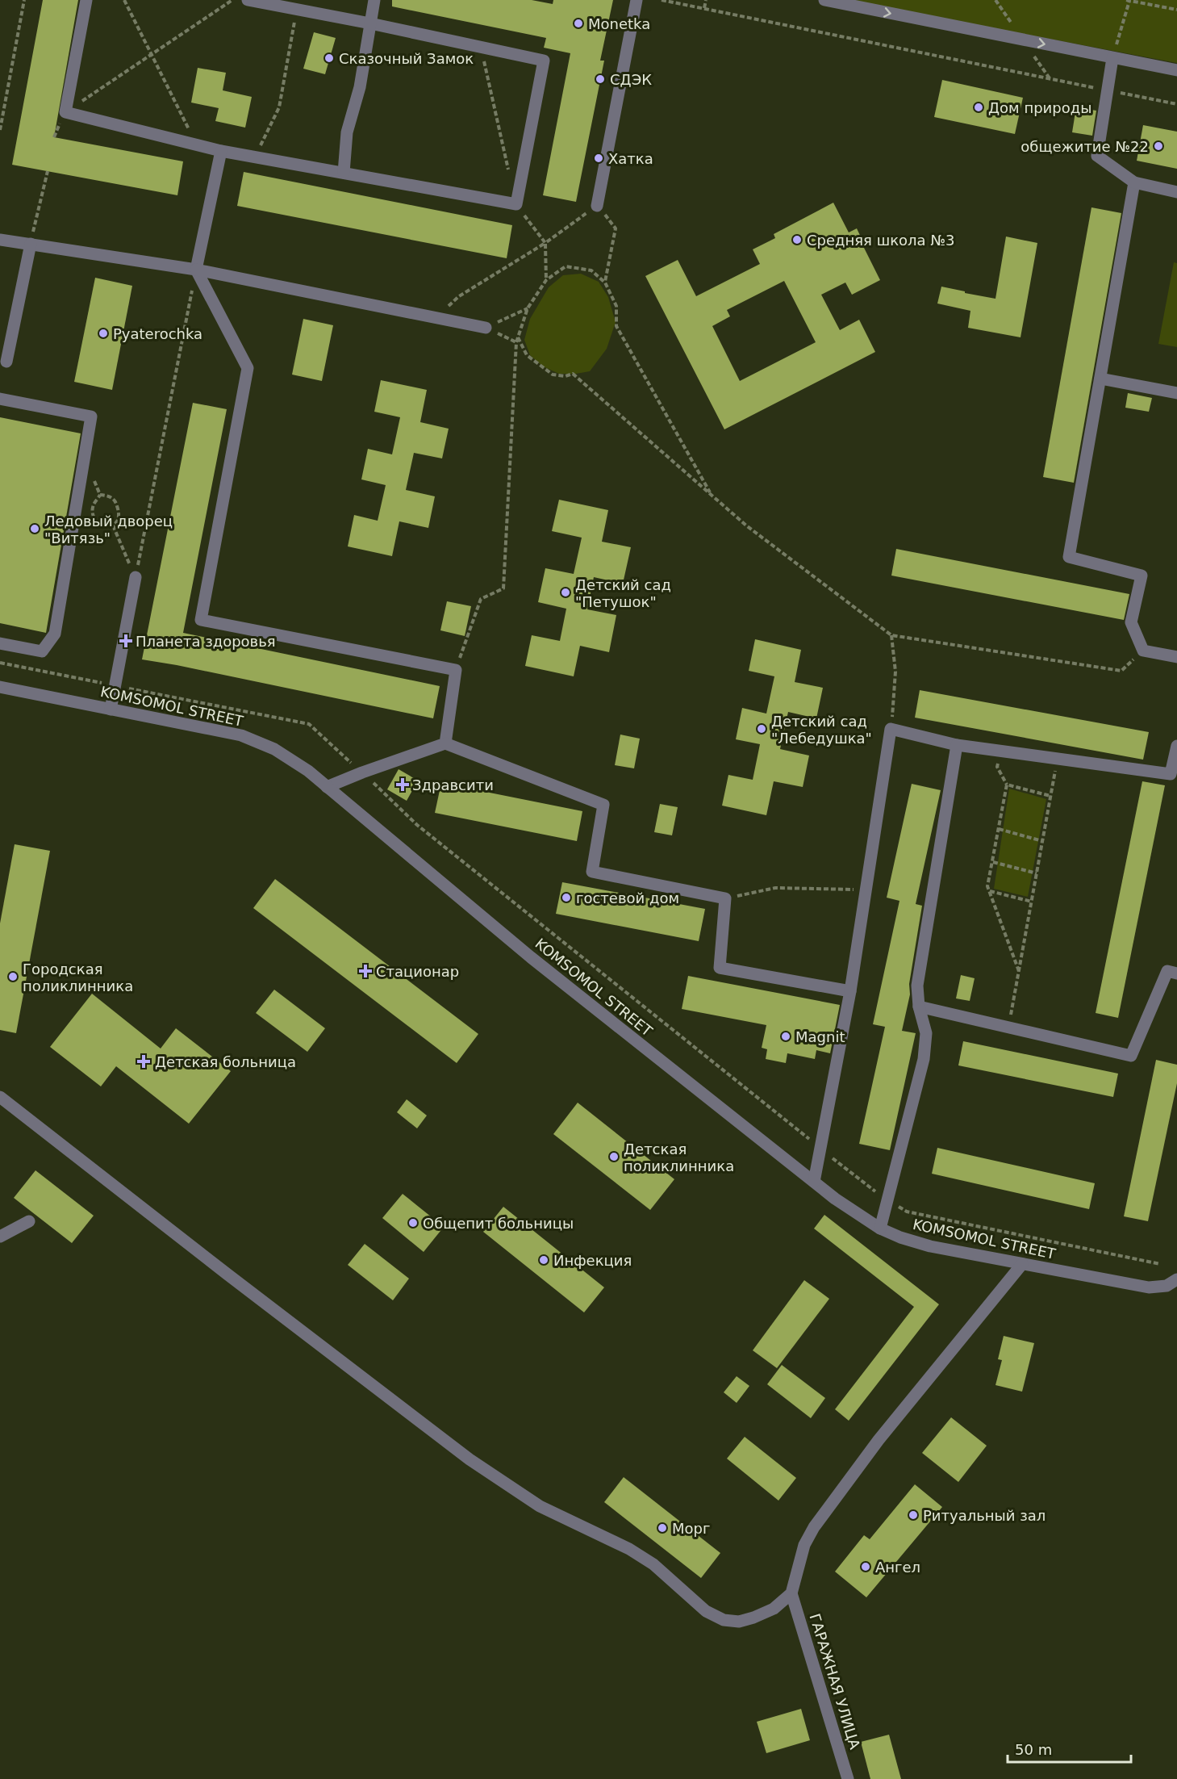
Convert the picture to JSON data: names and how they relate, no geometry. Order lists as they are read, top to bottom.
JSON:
{
  "streets": {
    "street": ["KOMSOMOL STREET", "ГАРАЖНАЯ УЛИЦА"]
  },
  "places": {
    "other": [
      "Monetka",
      "Сказочный Замок",
      "СДЭК",
      "Дом природы",
      "общежитие №22",
      "Хатка",
      "Средняя школа №3",
      "Pyaterochka",
      "Ледовый дворец \"Витязь\"",
      "Детский сад \"Петушок\"",
      "Детский сад \"Лебедушка\"",
      "гостевой дом",
      "Городская поликлинника",
      "Magnit",
      "Детская поликлинника",
      "Общепит больницы",
      "Инфекция",
      "Ритуальный зал",
      "Морг",
      "Ангел"
    ],
    "health": [
      "Планета здоровья",
      "Здравсити",
      "Стационар",
      "Детская больница"
    ]
  },
  "scale_bar": "50 m"
}
